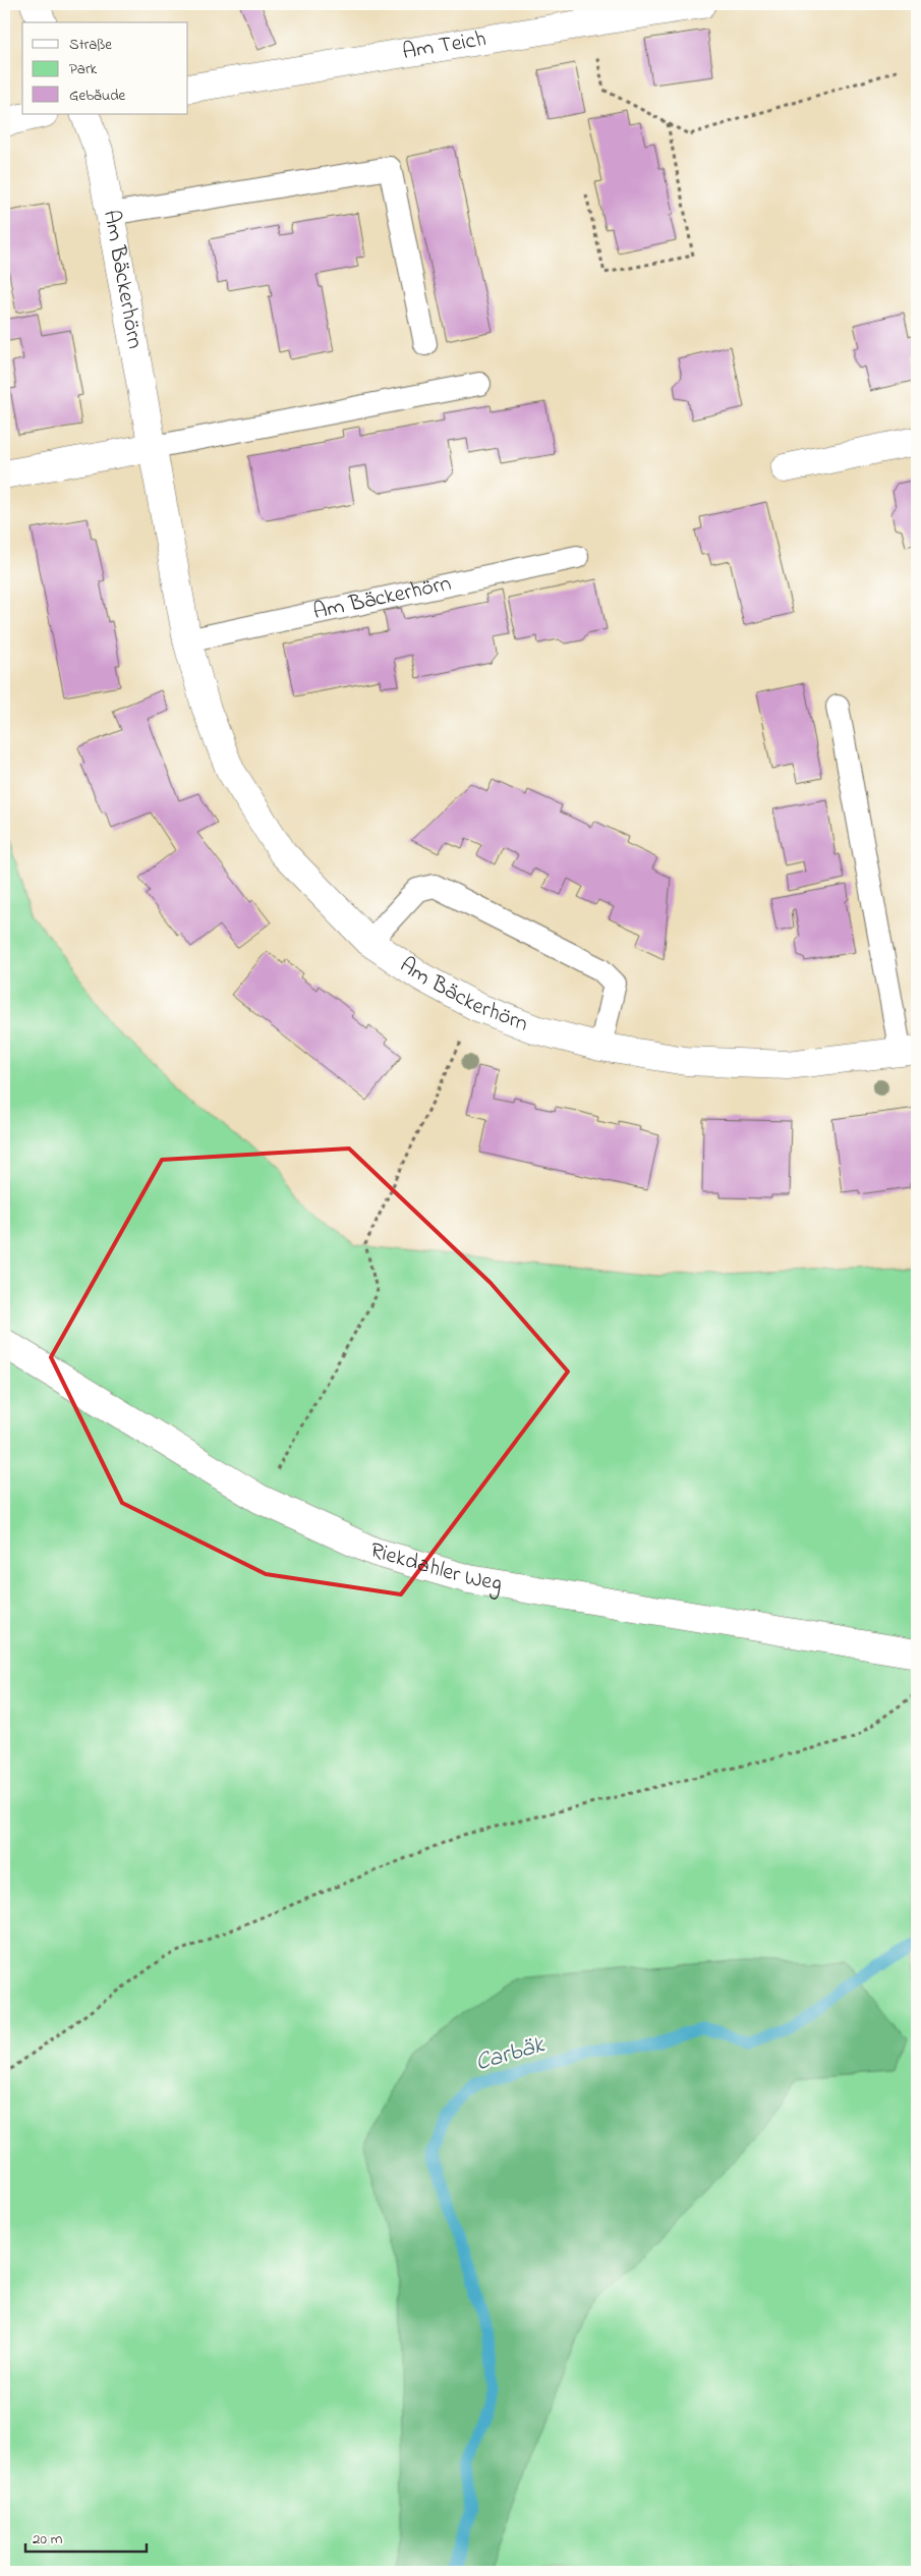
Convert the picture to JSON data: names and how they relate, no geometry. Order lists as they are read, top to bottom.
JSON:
{
  "streets": {
    "street": ["Am Teich", "Am Bäckerhörn", "Riekdahler Weg"]
  },
  "water": ["Carbäk"],
  "legend": ["Straße", "Park", "Gebäude"],
  "scale_bar": "20 m"
}
